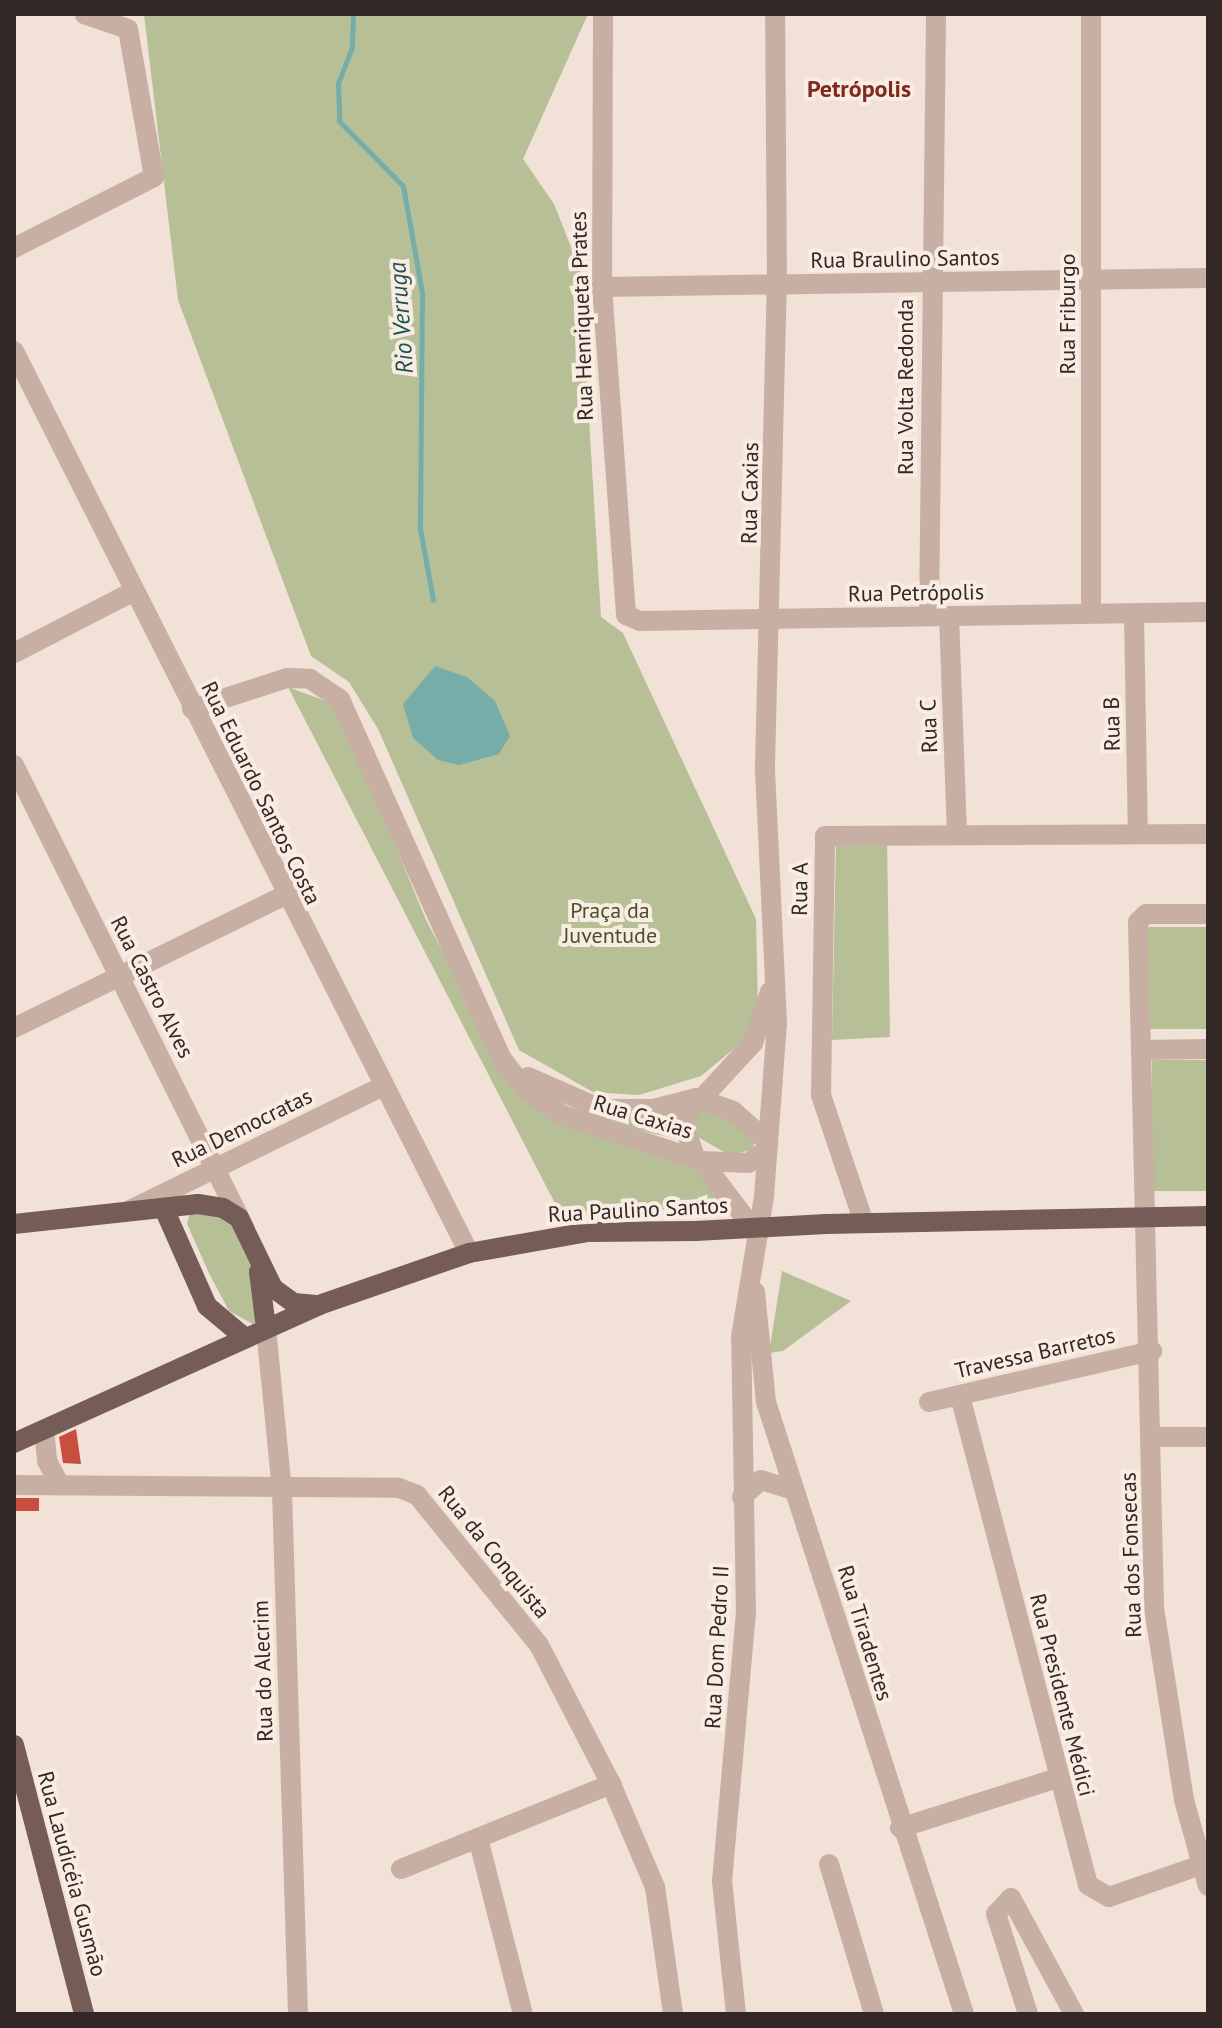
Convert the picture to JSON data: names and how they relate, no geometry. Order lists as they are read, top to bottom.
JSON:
{
  "streets": {
    "main road": ["Rua Paulino Santos", "Rua Laudicéia Gusmão"],
    "street": [
      "Rua Braulino Santos",
      "Rua Friburgo",
      "Rua Henriqueta Prates",
      "Rua Volta Redonda",
      "Rua Caxias",
      "Rua Petrópolis",
      "Rua B",
      "Rua C",
      "Rua Eduardo Santos Costa",
      "Rua A",
      "Rua Castro Alves",
      "Rua Democratas",
      "Travessa Barretos",
      "Rua da Conquista",
      "Rua dos Fonsecas",
      "Rua Tiradentes",
      "Rua Dom Pedro II",
      "Rua do Alecrim",
      "Rua Presidente Médici"
    ]
  },
  "crossings": [
    ["Rua Braulino Santos", "Rua Friburgo"],
    ["Rua Braulino Santos", "Rua Henriqueta Prates"],
    ["Rua Braulino Santos", "Rua Volta Redonda"],
    ["Rua Braulino Santos", "Rua Caxias"],
    ["Rua Friburgo", "Rua Petrópolis"],
    ["Rua Henriqueta Prates", "Rua Petrópolis"],
    ["Rua Volta Redonda", "Rua Petrópolis"],
    ["Rua Volta Redonda", "Rua C"],
    ["Rua Caxias", "Rua Petrópolis"],
    ["Rua Caxias", "Rua Eduardo Santos Costa"],
    ["Rua Caxias", "Rua Dom Pedro II"],
    ["Rua Petrópolis", "Rua B"],
    ["Rua Petrópolis", "Rua C"],
    ["Rua B", "Rua A"],
    ["Rua C", "Rua A"],
    ["Rua Eduardo Santos Costa", "Rua Democratas"],
    ["Rua Eduardo Santos Costa", "Rua Paulino Santos"],
    ["Rua A", "Rua Paulino Santos"],
    ["Rua Castro Alves", "Rua Democratas"],
    ["Rua Paulino Santos", "Rua dos Fonsecas"],
    ["Rua Paulino Santos", "Rua do Alecrim"],
    ["Travessa Barretos", "Rua dos Fonsecas"],
    ["Travessa Barretos", "Rua Presidente Médici"],
    ["Rua da Conquista", "Rua do Alecrim"],
    ["Rua dos Fonsecas", "Rua Presidente Médici"],
    ["Rua Tiradentes", "Rua Dom Pedro II"]
  ],
  "districts": ["Petrópolis"],
  "water": ["Rio Verruga"],
  "parks": ["Praça da Juventude"]
}
